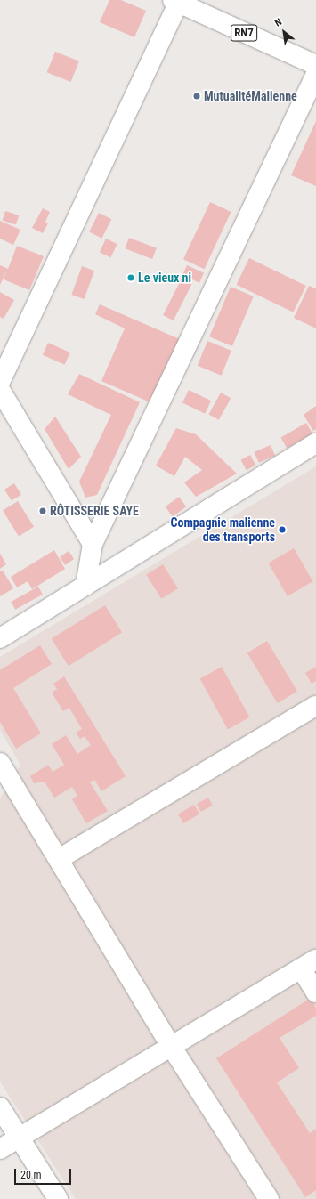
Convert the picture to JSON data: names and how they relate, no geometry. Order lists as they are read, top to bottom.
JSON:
{
  "streets": {
    "main road": ["RN7"]
  },
  "places": [
    "MutualitéMalienne",
    "Le vieux ni",
    "RÔTISSERIE SAYE",
    "Compagnie malienne des transports"
  ],
  "scale_bar": "20 m",
  "north": "top left"
}
